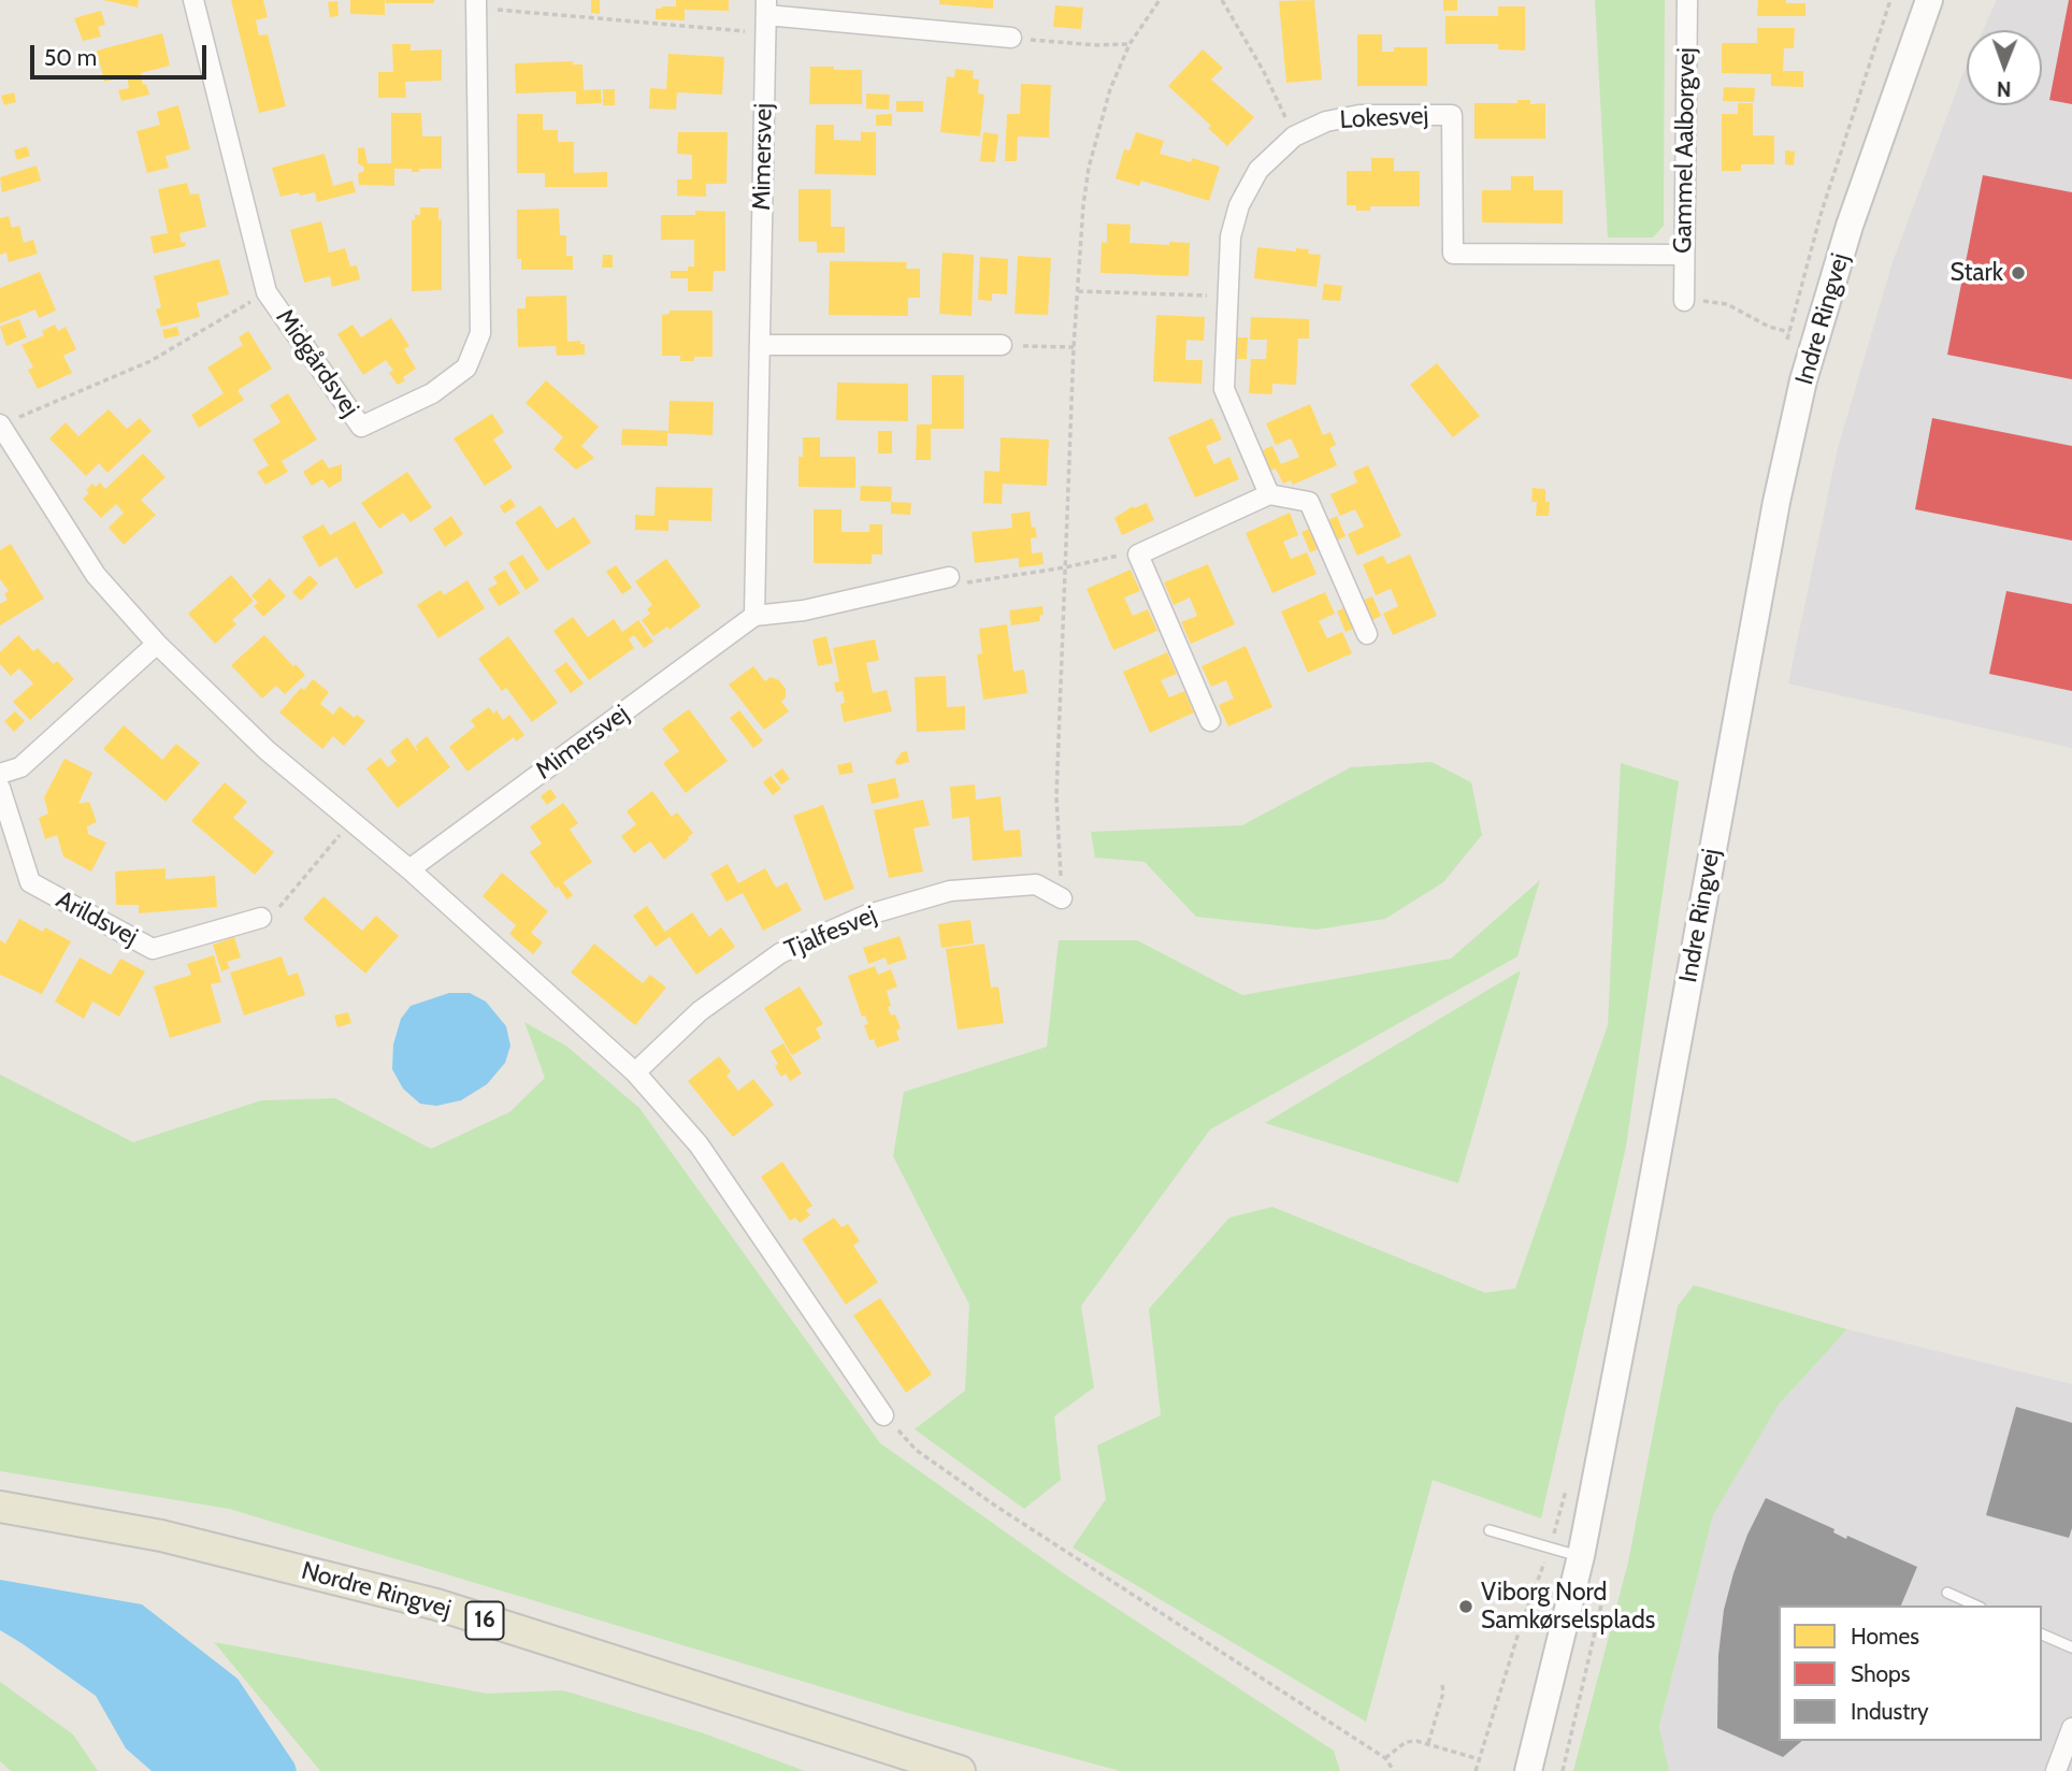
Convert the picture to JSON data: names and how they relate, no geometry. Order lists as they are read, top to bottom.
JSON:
{
  "streets": {
    "main road": ["Nordre Ringvej", "16"],
    "street": [
      "Lokesvej",
      "Gammel Aalborgvej",
      "Mimersvej",
      "Indre Ringvej",
      "Midgårdsvej",
      "Arildsvej",
      "Tjalfesvej"
    ]
  },
  "crossings": [
    ["Lokesvej", "Gammel Aalborgvej"]
  ],
  "places": ["Stark", "Viborg Nord Samkørselsplads"],
  "legend": ["Homes", "Shops", "Industry"],
  "scale_bar": "50 m",
  "north": "bottom"
}
